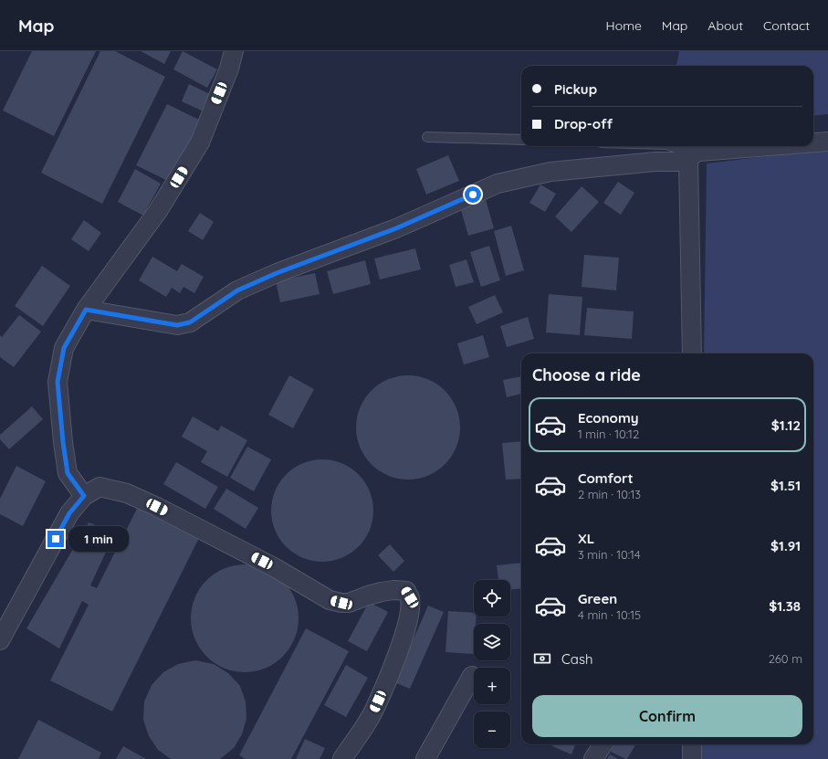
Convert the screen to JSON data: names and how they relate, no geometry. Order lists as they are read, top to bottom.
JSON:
{
  "page": {
    "header": "Map",
    "nav": [
      "Home",
      "Map",
      "About",
      "Contact"
    ],
    "banner": ["Pickup", "Drop-off"],
    "heading": "Choose a ride",
    "list": [
      {
        "name": "Economy",
        "note": "1 min · 10:12",
        "value": "$1.12"
      },
      {
        "name": "Comfort",
        "note": "2 min · 10:13",
        "value": "$1.51"
      },
      {
        "name": "XL",
        "note": "3 min · 10:14",
        "value": "$1.91"
      },
      {
        "name": "Green",
        "note": "4 min · 10:15",
        "value": "$1.38"
      }
    ],
    "bubble": "1 min",
    "map_buttons": ["+", "−"],
    "pay": ["Cash", "260 m"],
    "buttons": "Confirm"
  }
}
